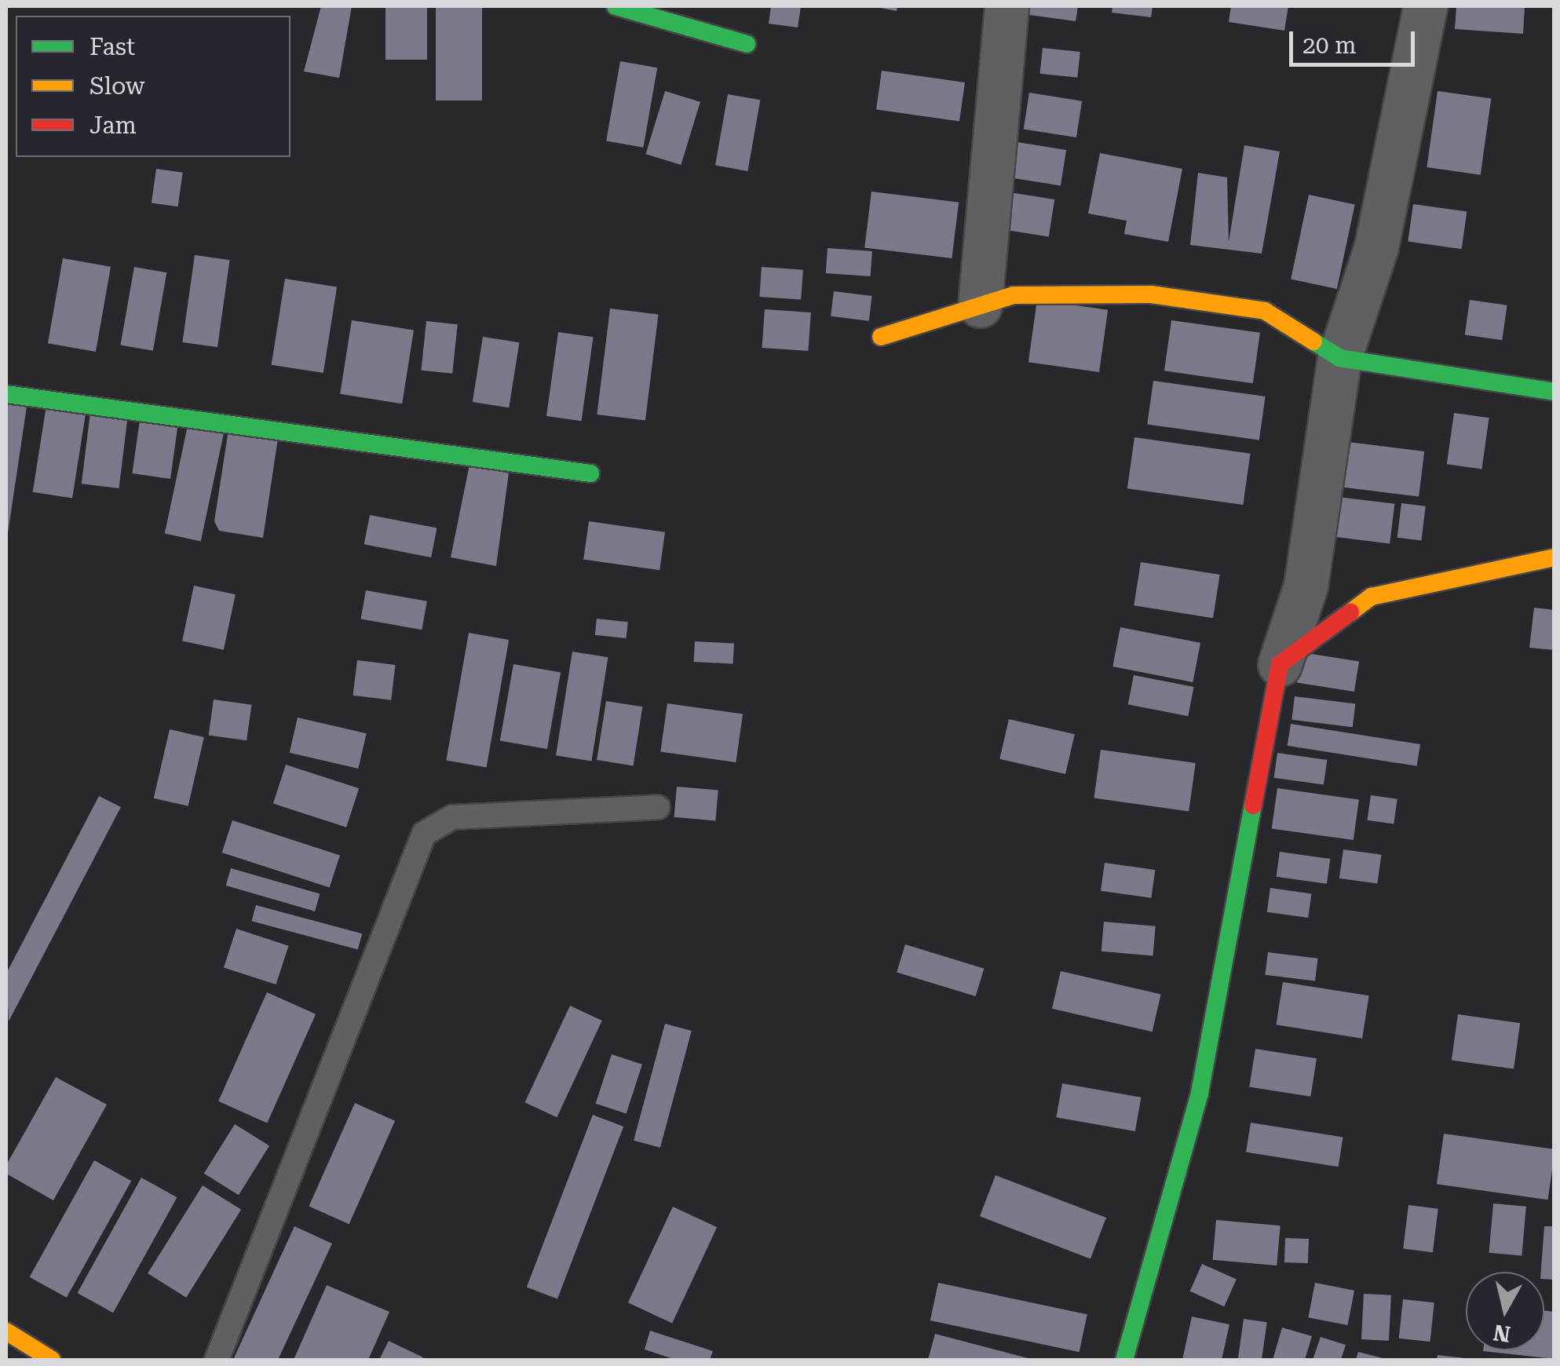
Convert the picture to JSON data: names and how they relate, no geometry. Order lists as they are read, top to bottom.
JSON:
{
  "legend": ["Fast", "Slow", "Jam"],
  "scale_bar": "20 m",
  "north": "bottom"
}
